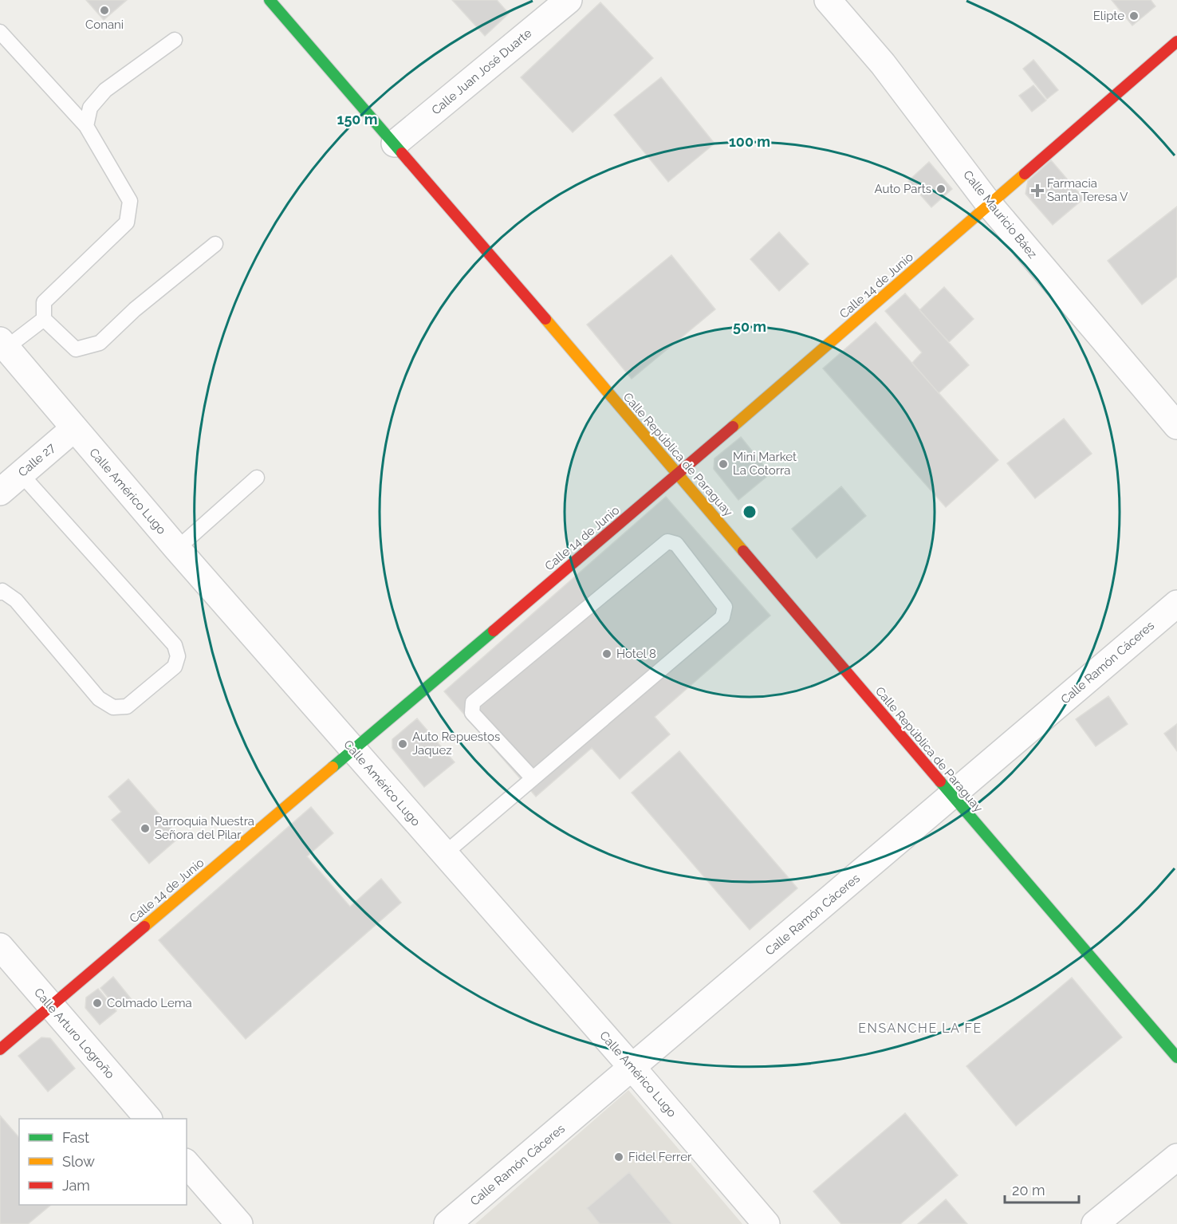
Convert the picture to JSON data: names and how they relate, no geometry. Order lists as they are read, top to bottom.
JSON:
{
  "streets": {
    "street": [
      "Calle Juan José Duarte",
      "Calle Mauricio Báez",
      "Calle 14 de Junio",
      "Calle República de Paraguay",
      "Calle 27",
      "Calle Américo Lugo",
      "Calle Ramón Cáceres",
      "Calle Arturo Logroño"
    ]
  },
  "crossings": [
    ["Calle Juan José Duarte", "Calle República de Paraguay"],
    ["Calle Mauricio Báez", "Calle 14 de Junio"],
    ["Calle 14 de Junio", "Calle República de Paraguay"],
    ["Calle 14 de Junio", "Calle Américo Lugo"],
    ["Calle 14 de Junio", "Calle Arturo Logroño"],
    ["Calle República de Paraguay", "Calle Ramón Cáceres"],
    ["Calle 27", "Calle Américo Lugo"],
    ["Calle Américo Lugo", "Calle Ramón Cáceres"]
  ],
  "districts": ["ENSANCHE LA FE"],
  "places": {
    "other": [
      "Conani",
      "Elipte",
      "Auto Parts",
      "Mini Market La Cotorra",
      "Hotel 8",
      "Auto Repuestos Jaquez",
      "Parroquia Nuestra Señora del Pilar",
      "Colmado Lema",
      "Fidel Ferrer"
    ],
    "health": ["Farmacia Santa Teresa V"]
  },
  "legend": ["Fast", "Slow", "Jam"],
  "scale_bar": "20 m",
  "rings": ["150 m", "100 m", "50 m"]
}
